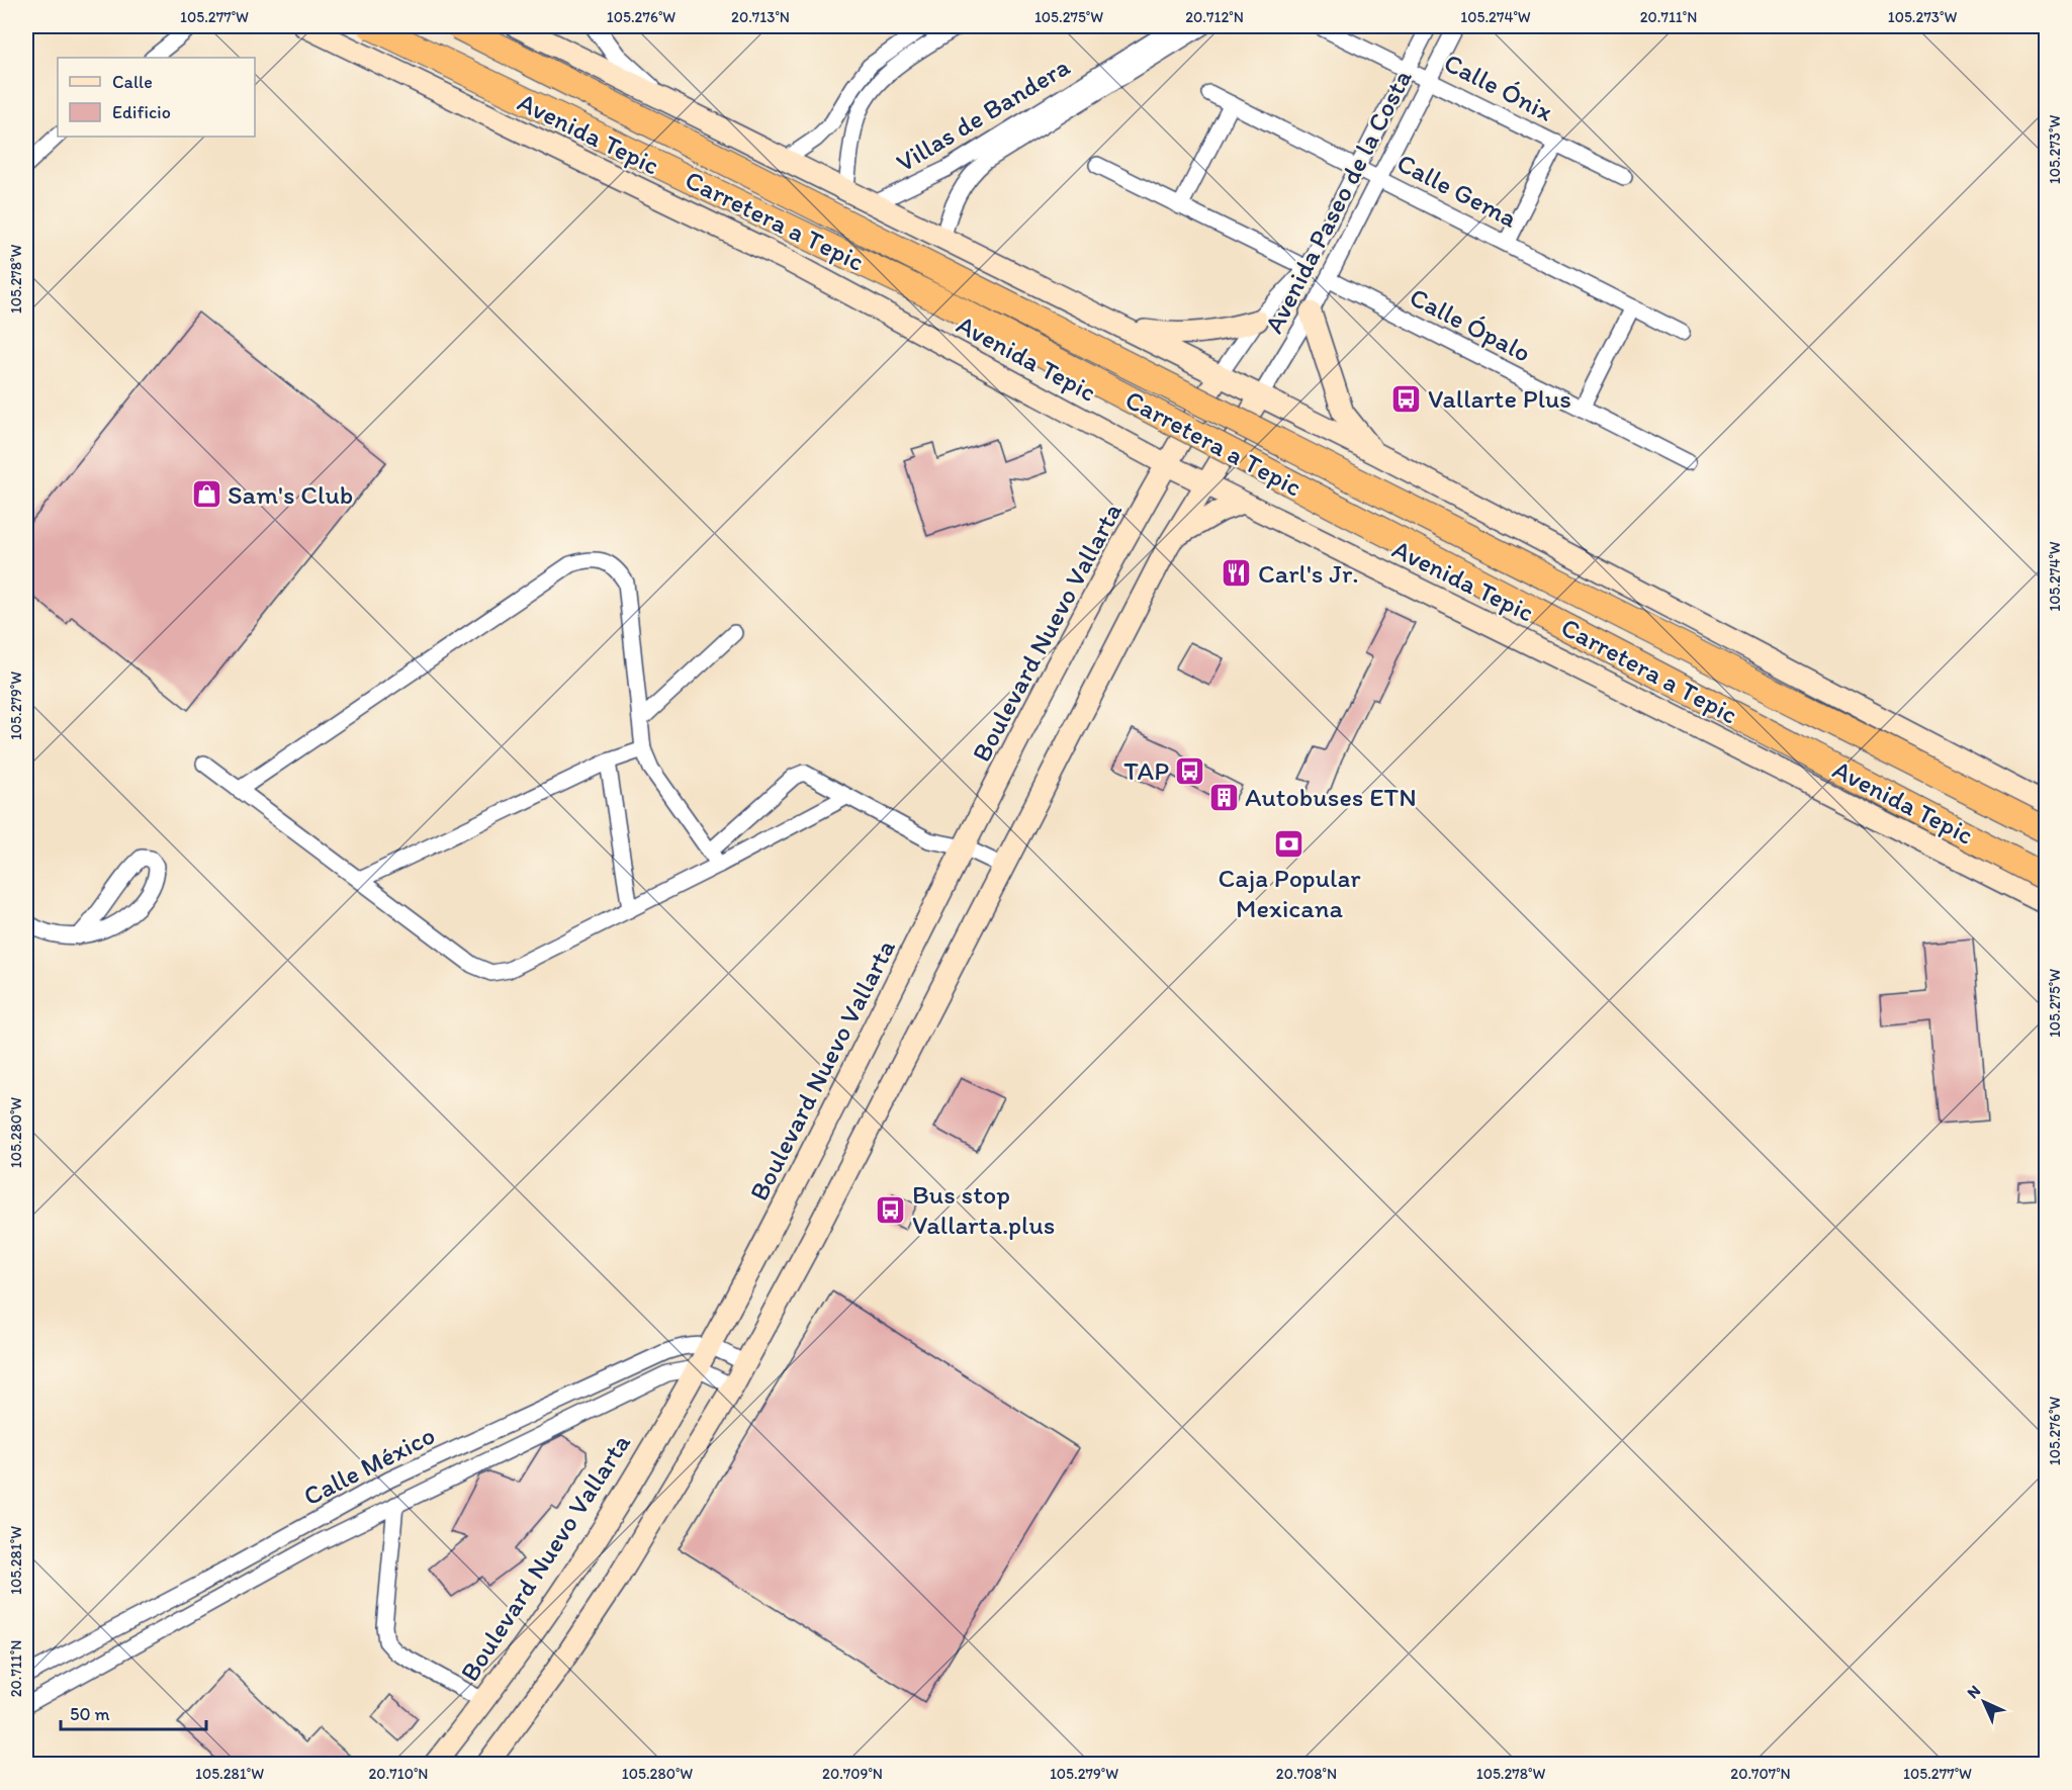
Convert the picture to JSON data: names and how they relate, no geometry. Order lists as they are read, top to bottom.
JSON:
{
  "streets": {
    "highway": ["Carretera a Tepic"],
    "main road": ["Avenida Tepic", "Boulevard Nuevo Vallarta"],
    "street": [
      "Calle Ónix",
      "Villas de Bandera",
      "Calle Gema",
      "Avenida Paseo de la Costa",
      "Calle Ópalo",
      "Calle México"
    ]
  },
  "crossings": [
    ["Calle Ónix", "Avenida Paseo de la Costa"],
    ["Avenida Tepic", "Boulevard Nuevo Vallarta"],
    ["Calle Gema", "Avenida Paseo de la Costa"],
    ["Avenida Paseo de la Costa", "Calle Ópalo"],
    ["Avenida Paseo de la Costa", "Boulevard Nuevo Vallarta"],
    ["Boulevard Nuevo Vallarta", "Calle México"]
  ],
  "places": {
    "bus stop": ["Vallarte Plus", "TAP", "Bus stop Vallarta.plus"],
    "shop": ["Sam's Club"],
    "restaurant": ["Carl's Jr."],
    "building": ["Autobuses ETN"],
    "bank": ["Caja Popular Mexicana"]
  },
  "legend": ["Calle", "Edificio"],
  "scale_bar": "50 m",
  "north": "top left",
  "coordinates": [
    "105.277°W",
    "105.276°W",
    "20.713°N",
    "105.275°W",
    "20.712°N",
    "105.274°W",
    "20.711°N",
    "105.273°W",
    "105.278°W",
    "105.279°W",
    "105.280°W",
    "105.281°W",
    "20.710°N",
    "20.709°N",
    "20.708°N",
    "20.707°N"
  ]
}
